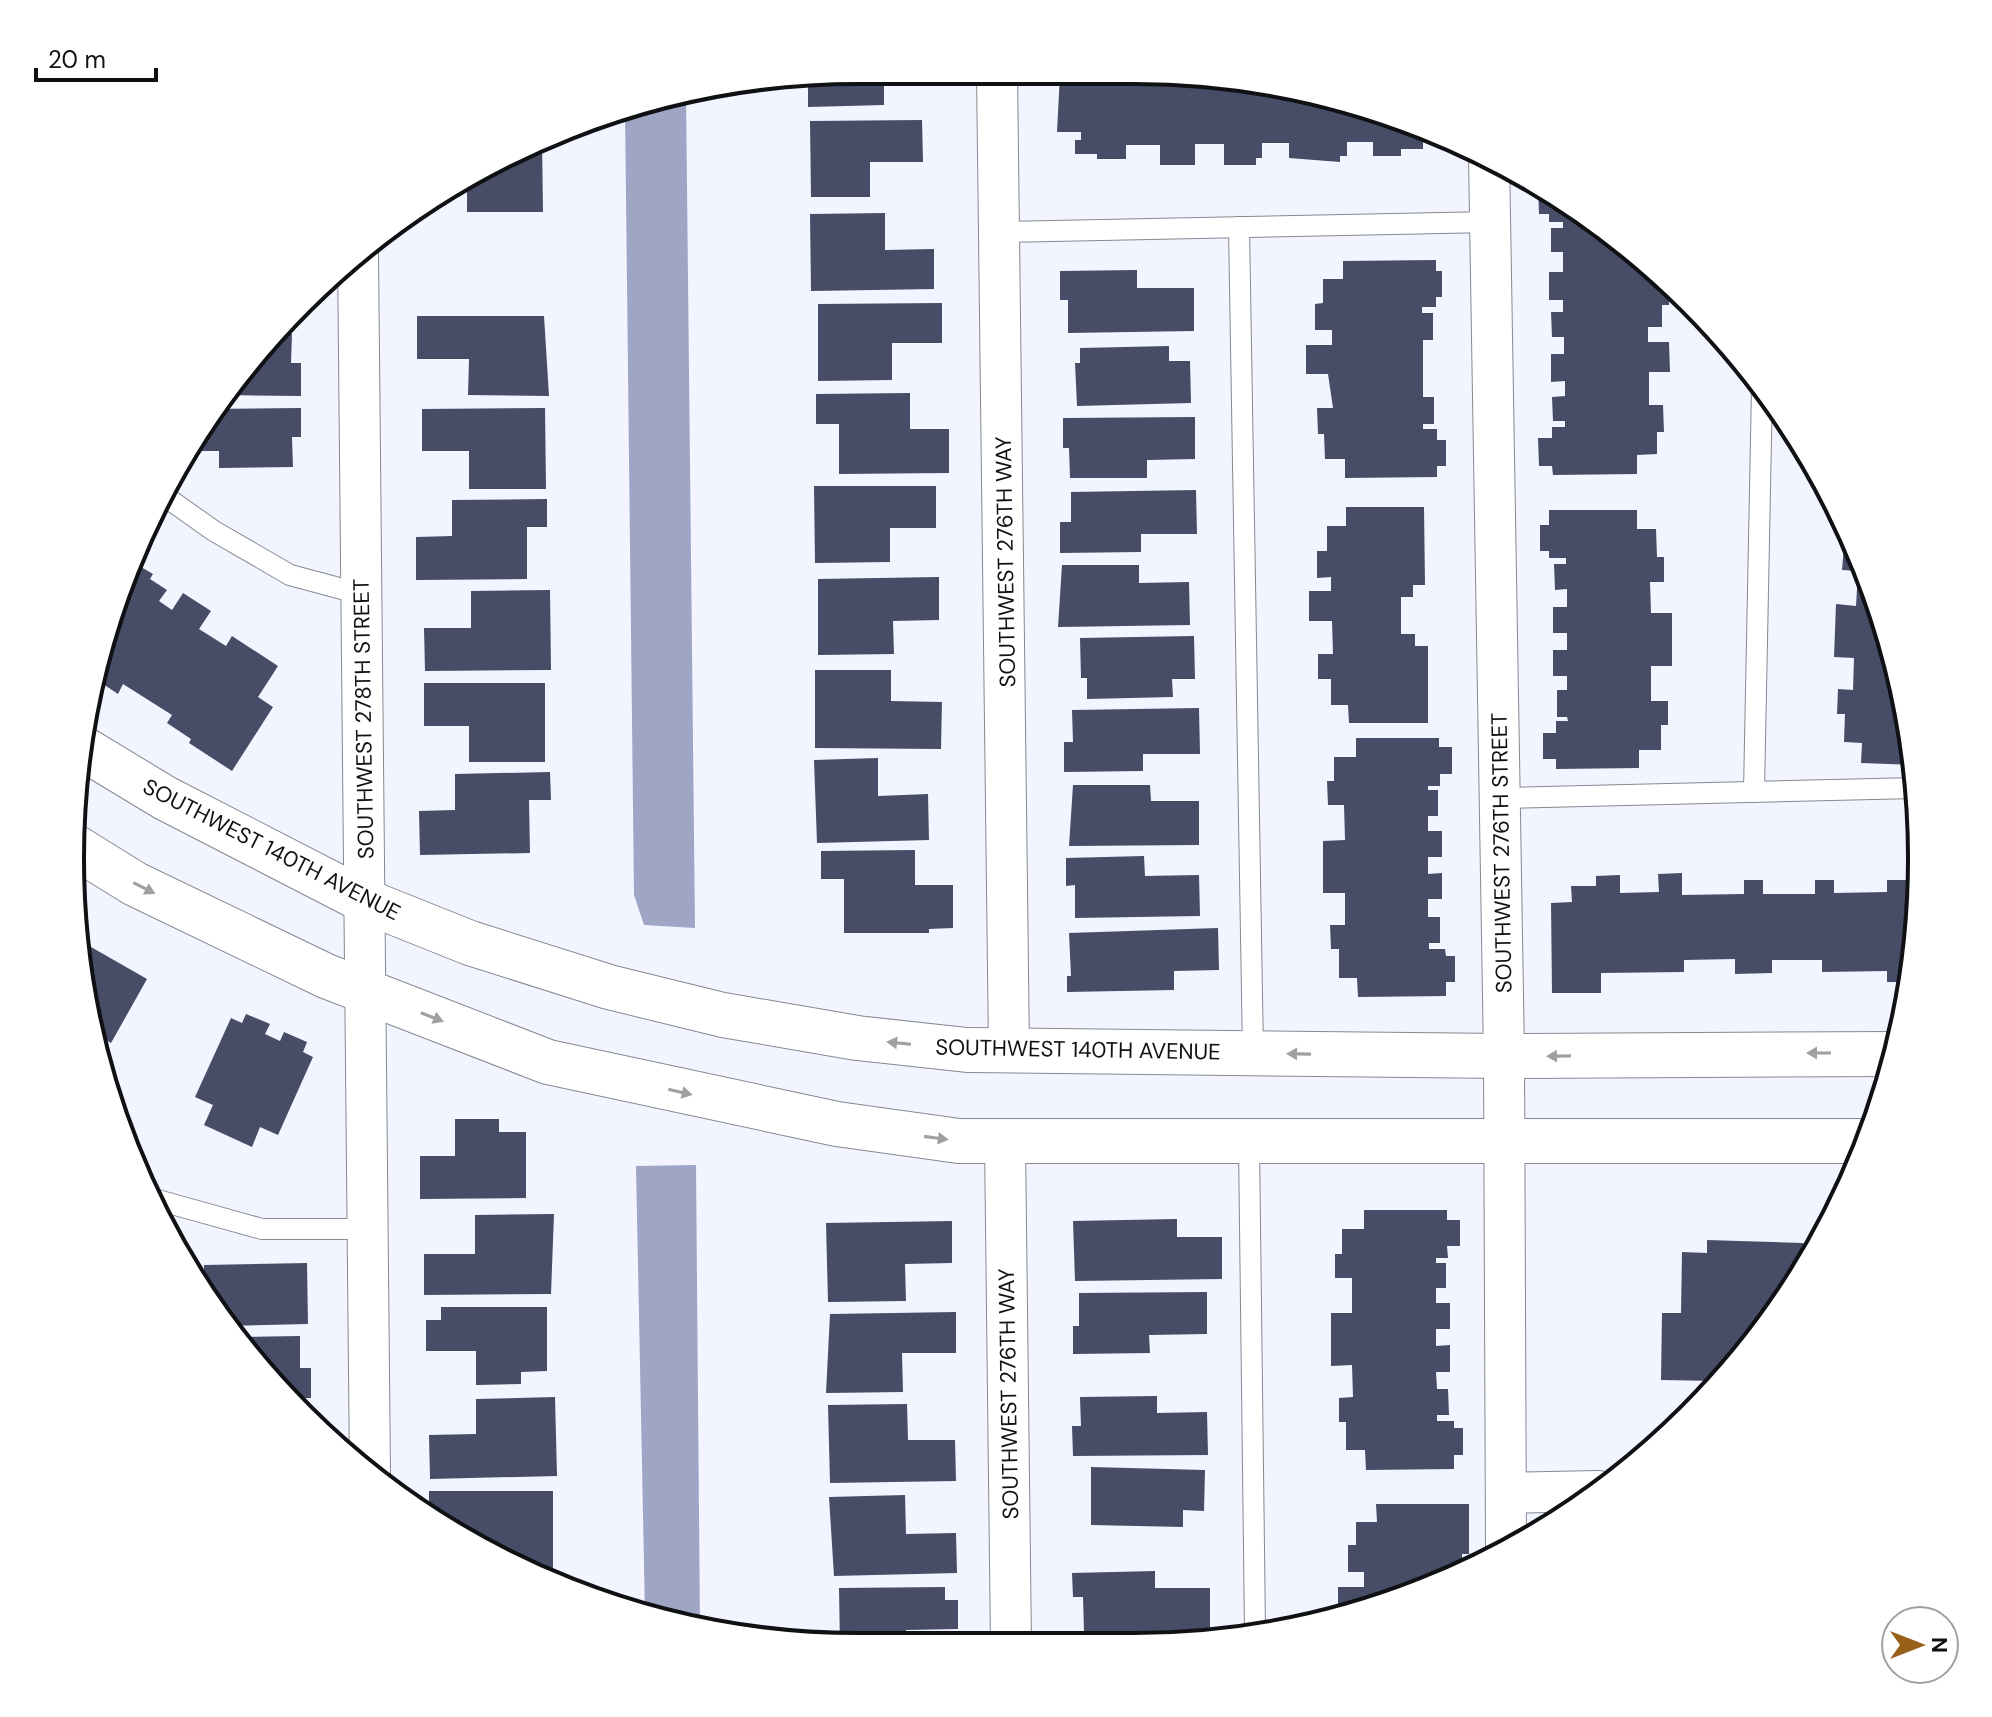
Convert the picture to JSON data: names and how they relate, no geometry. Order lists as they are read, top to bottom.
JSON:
{
  "streets": {
    "street": [
      "SOUTHWEST 276TH WAY",
      "SOUTHWEST 278TH STREET",
      "SOUTHWEST 140TH AVENUE",
      "SOUTHWEST 276TH STREET"
    ]
  },
  "crossings": [
    ["SOUTHWEST 276TH WAY", "SOUTHWEST 140TH AVENUE"],
    ["SOUTHWEST 278TH STREET", "SOUTHWEST 140TH AVENUE"],
    ["SOUTHWEST 140TH AVENUE", "SOUTHWEST 276TH STREET"]
  ],
  "scale_bar": "20 m",
  "north": "right"
}
